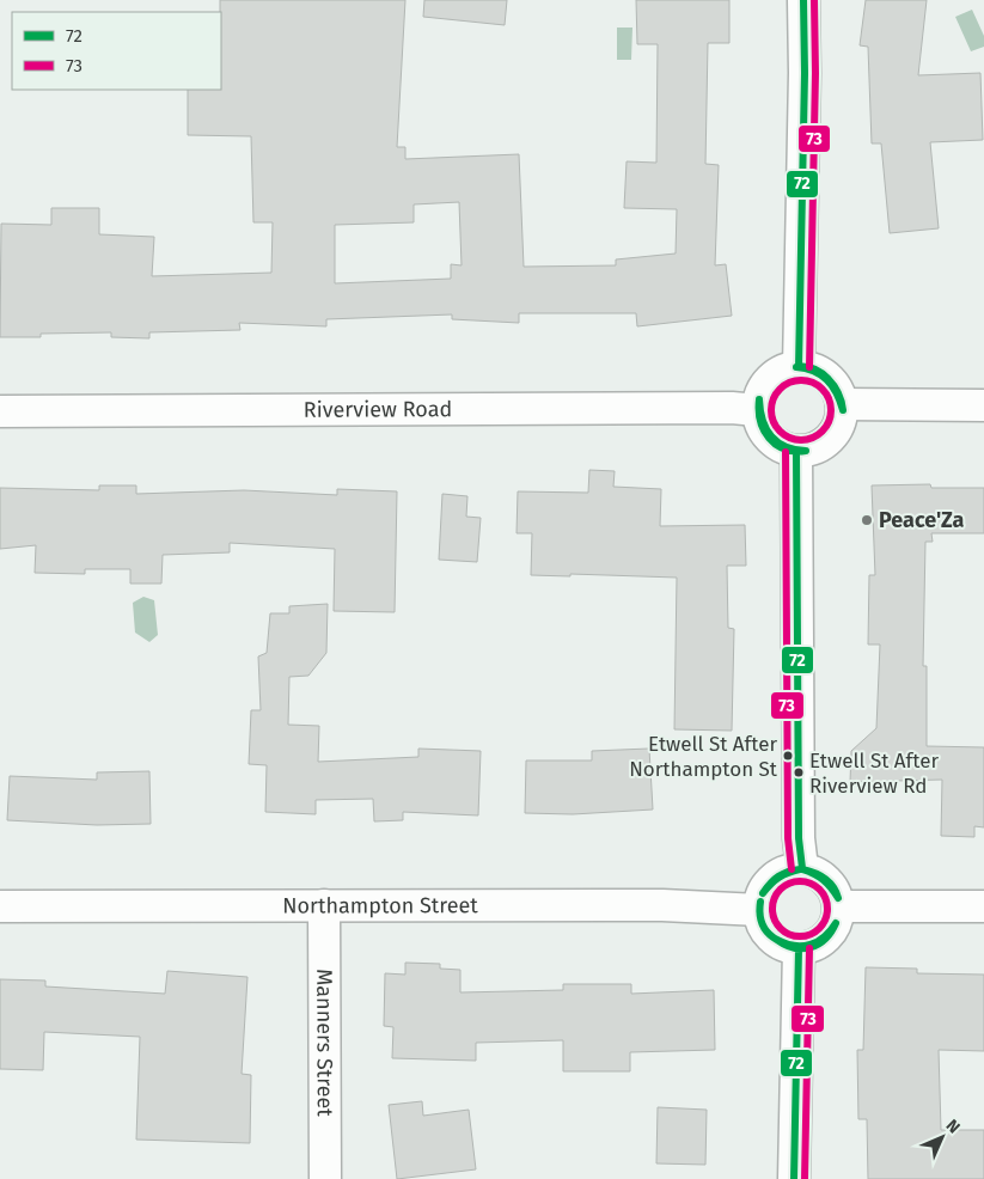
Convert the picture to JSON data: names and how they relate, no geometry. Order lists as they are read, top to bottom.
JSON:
{
  "streets": {
    "street": ["Riverview Road", "Northampton Street", "Manners Street"]
  },
  "crossings": [
    ["Northampton Street", "Manners Street"]
  ],
  "places": ["Peace'Za", "Etwell St After Northampton St", "Etwell St After Riverview Rd"],
  "lines": ["transit line 72", "transit line 73"],
  "legend": ["72", "73"],
  "north": "top right"
}
